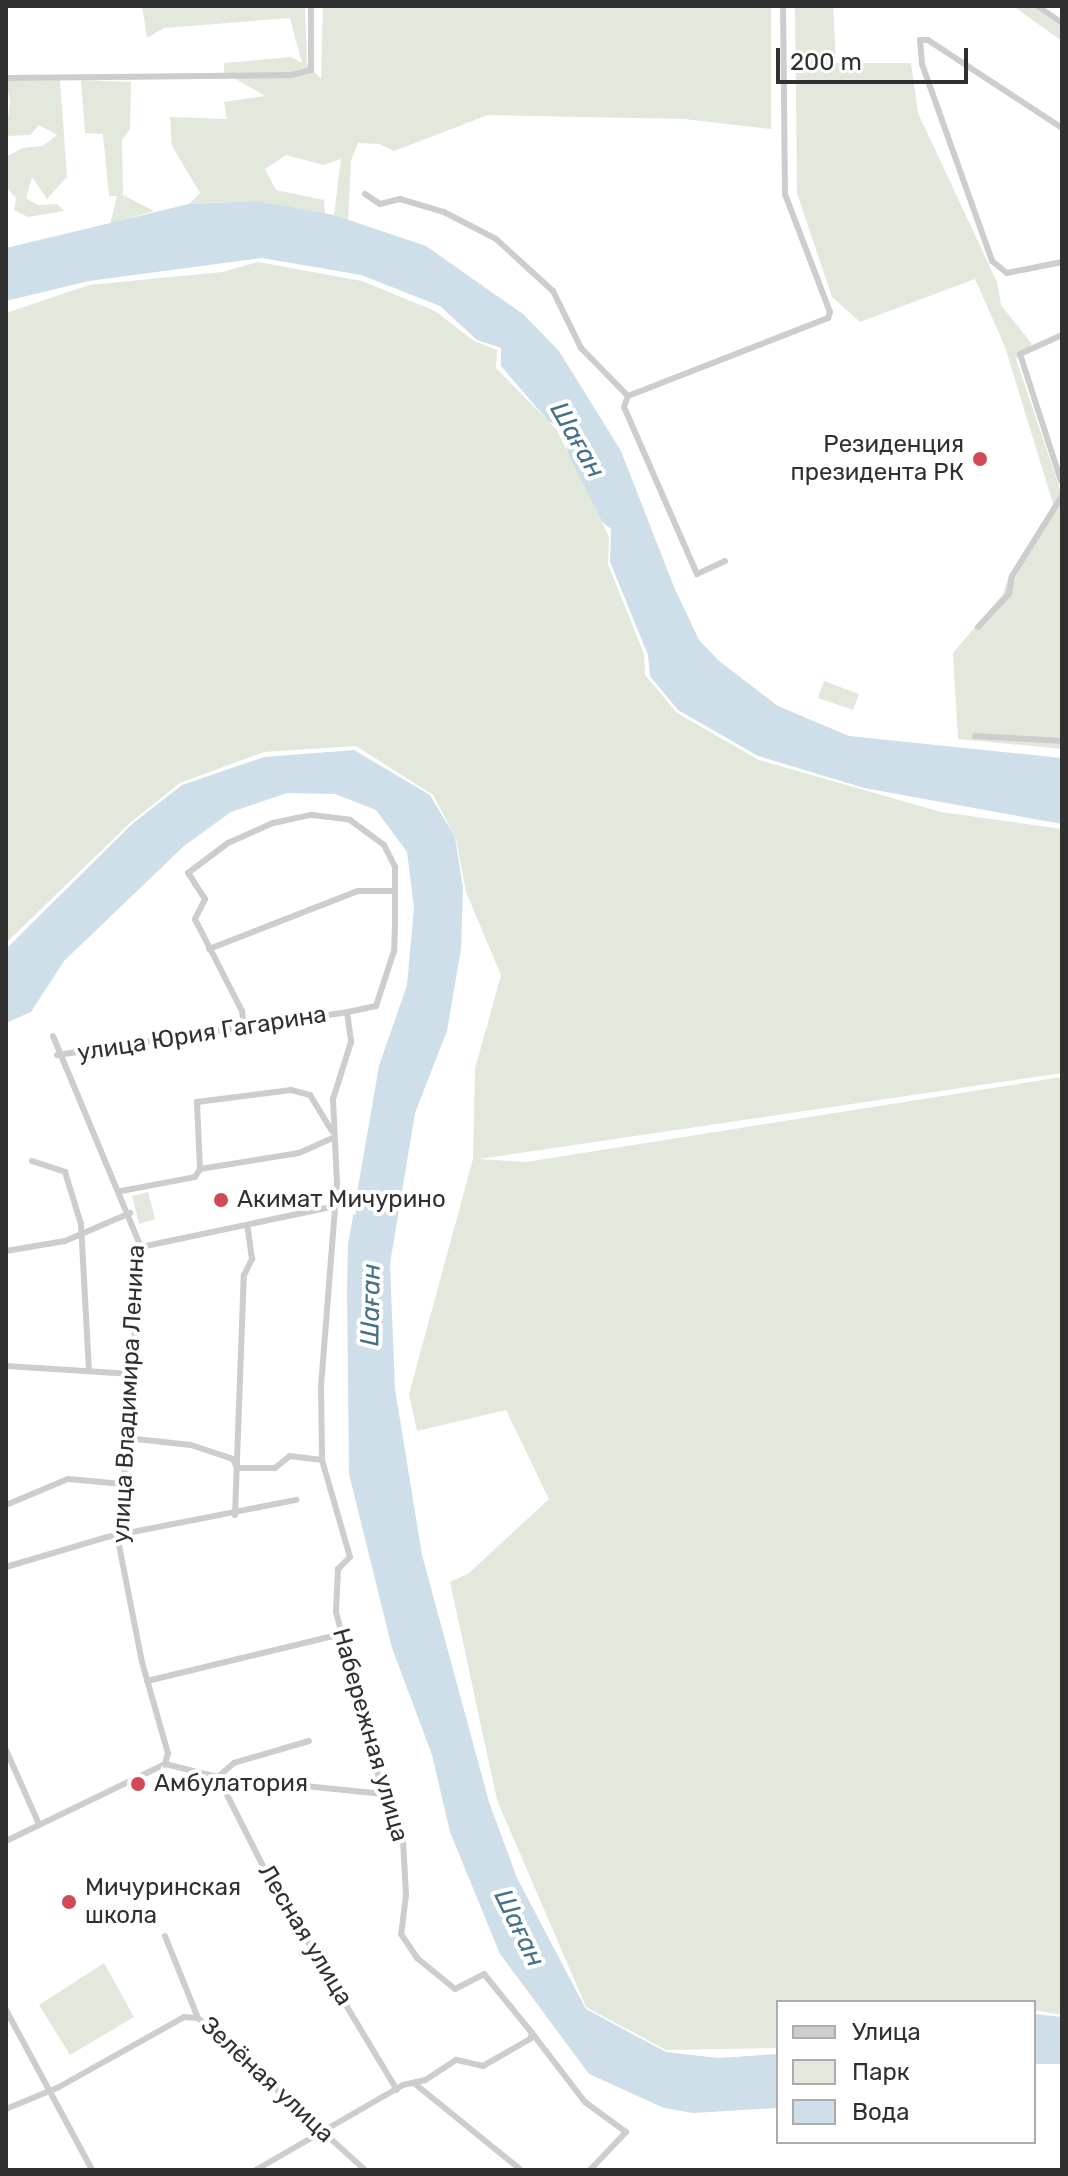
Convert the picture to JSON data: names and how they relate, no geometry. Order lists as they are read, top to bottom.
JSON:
{
  "streets": {
    "street": [
      "улица Юрия Гагарина",
      "улица Владимира Ленина",
      "Набережная улица",
      "Лесная улица",
      "Зелёная улица"
    ]
  },
  "crossings": [
    ["улица Юрия Гагарина", "улица Владимира Ленина"],
    ["улица Юрия Гагарина", "Набережная улица"]
  ],
  "water": ["Шаған"],
  "places": [
    "Резиденция президента РК",
    "Акимат Мичурино",
    "Амбулатория",
    "Мичуринская школа"
  ],
  "legend": ["Улица", "Парк", "Вода"],
  "scale_bar": "200 m"
}
